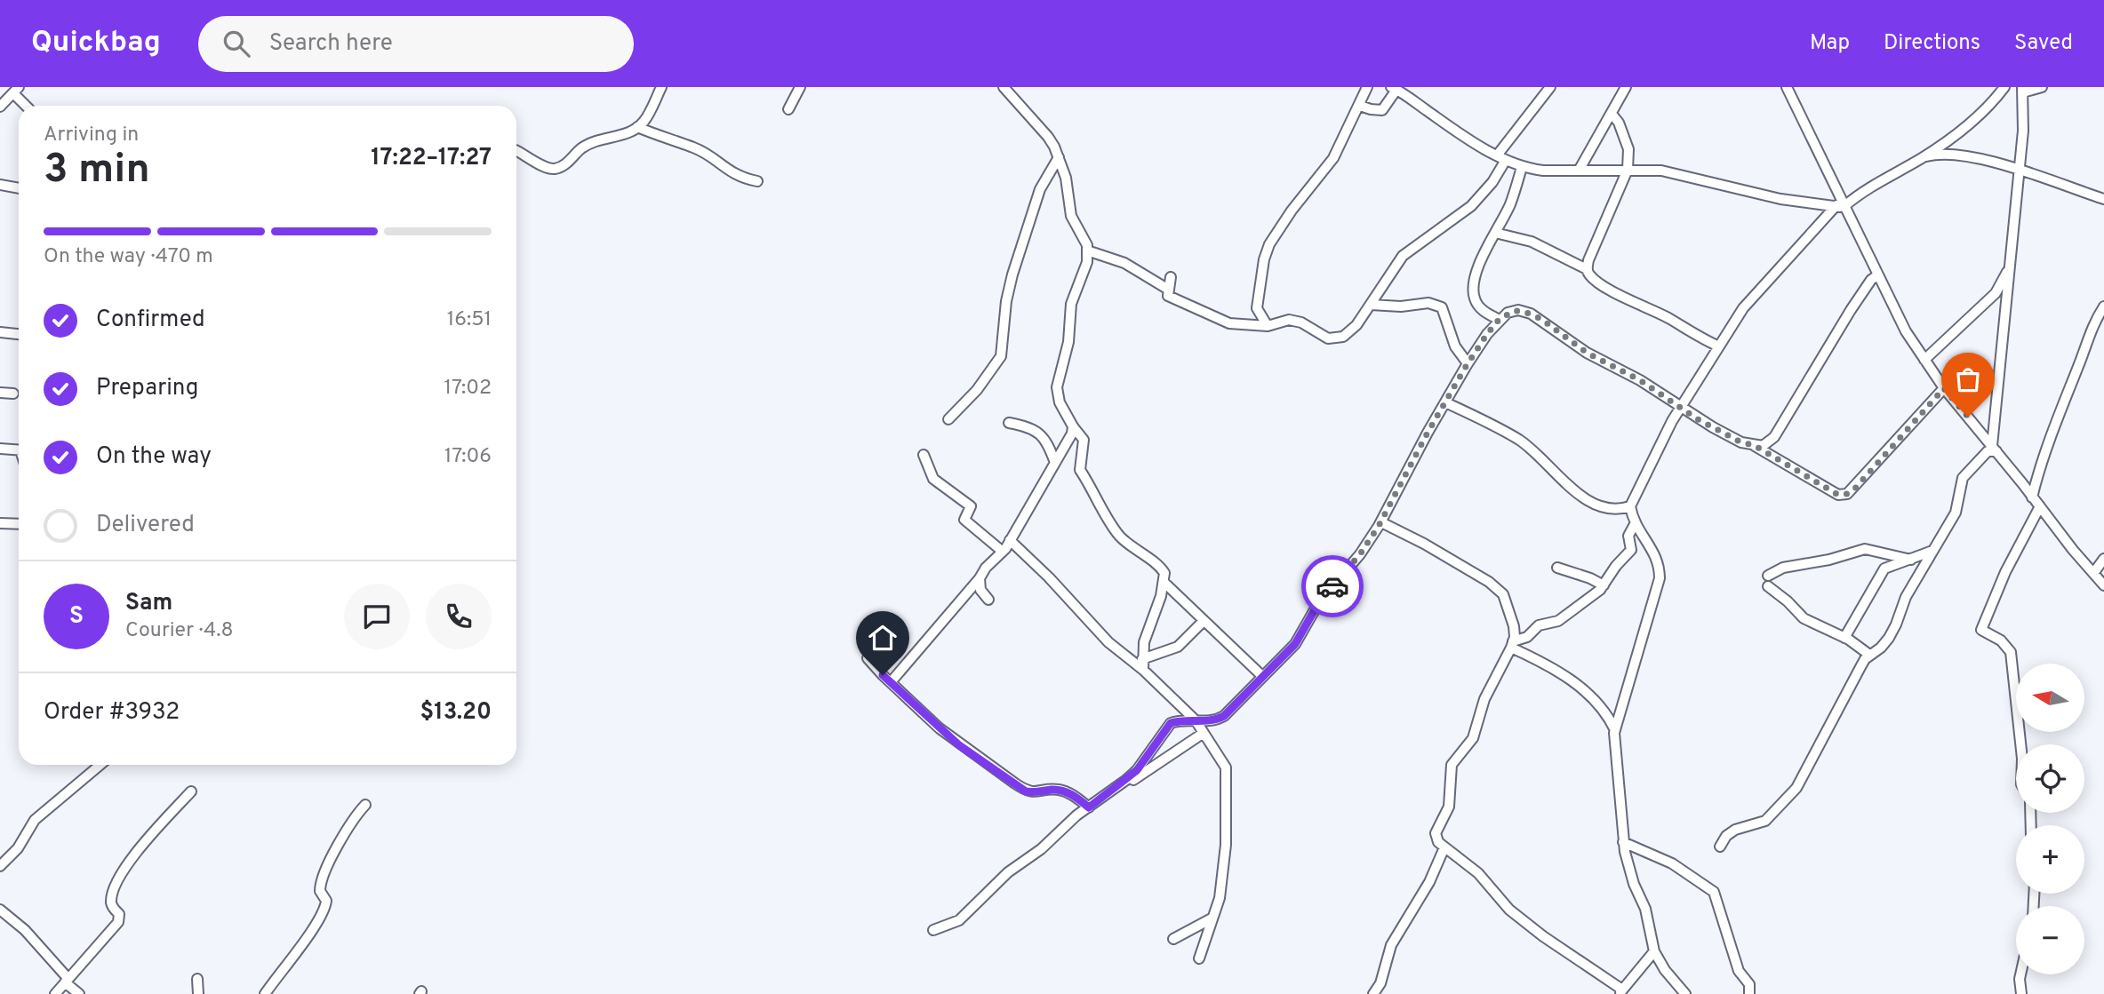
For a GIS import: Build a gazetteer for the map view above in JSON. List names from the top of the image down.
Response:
{
  "north": "left",
  "page": {
    "header": "Quickbag",
    "search": "Search here",
    "nav": ["Map", "Directions", "Saved"],
    "heading": ["3 min", "Arriving in", "17:22–17:27"],
    "panel": [
      "Sam",
      "Courier · 4.8",
      "Order #3932",
      "$13.20"
    ],
    "bar": "On the way · 470 m",
    "list": [
      ["Confirmed", "16:51"],
      ["Preparing", "17:02"],
      ["On the way", "17:06"],
      "Delivered"
    ],
    "round": "S",
    "map_buttons": ["+", "−"]
  }
}
